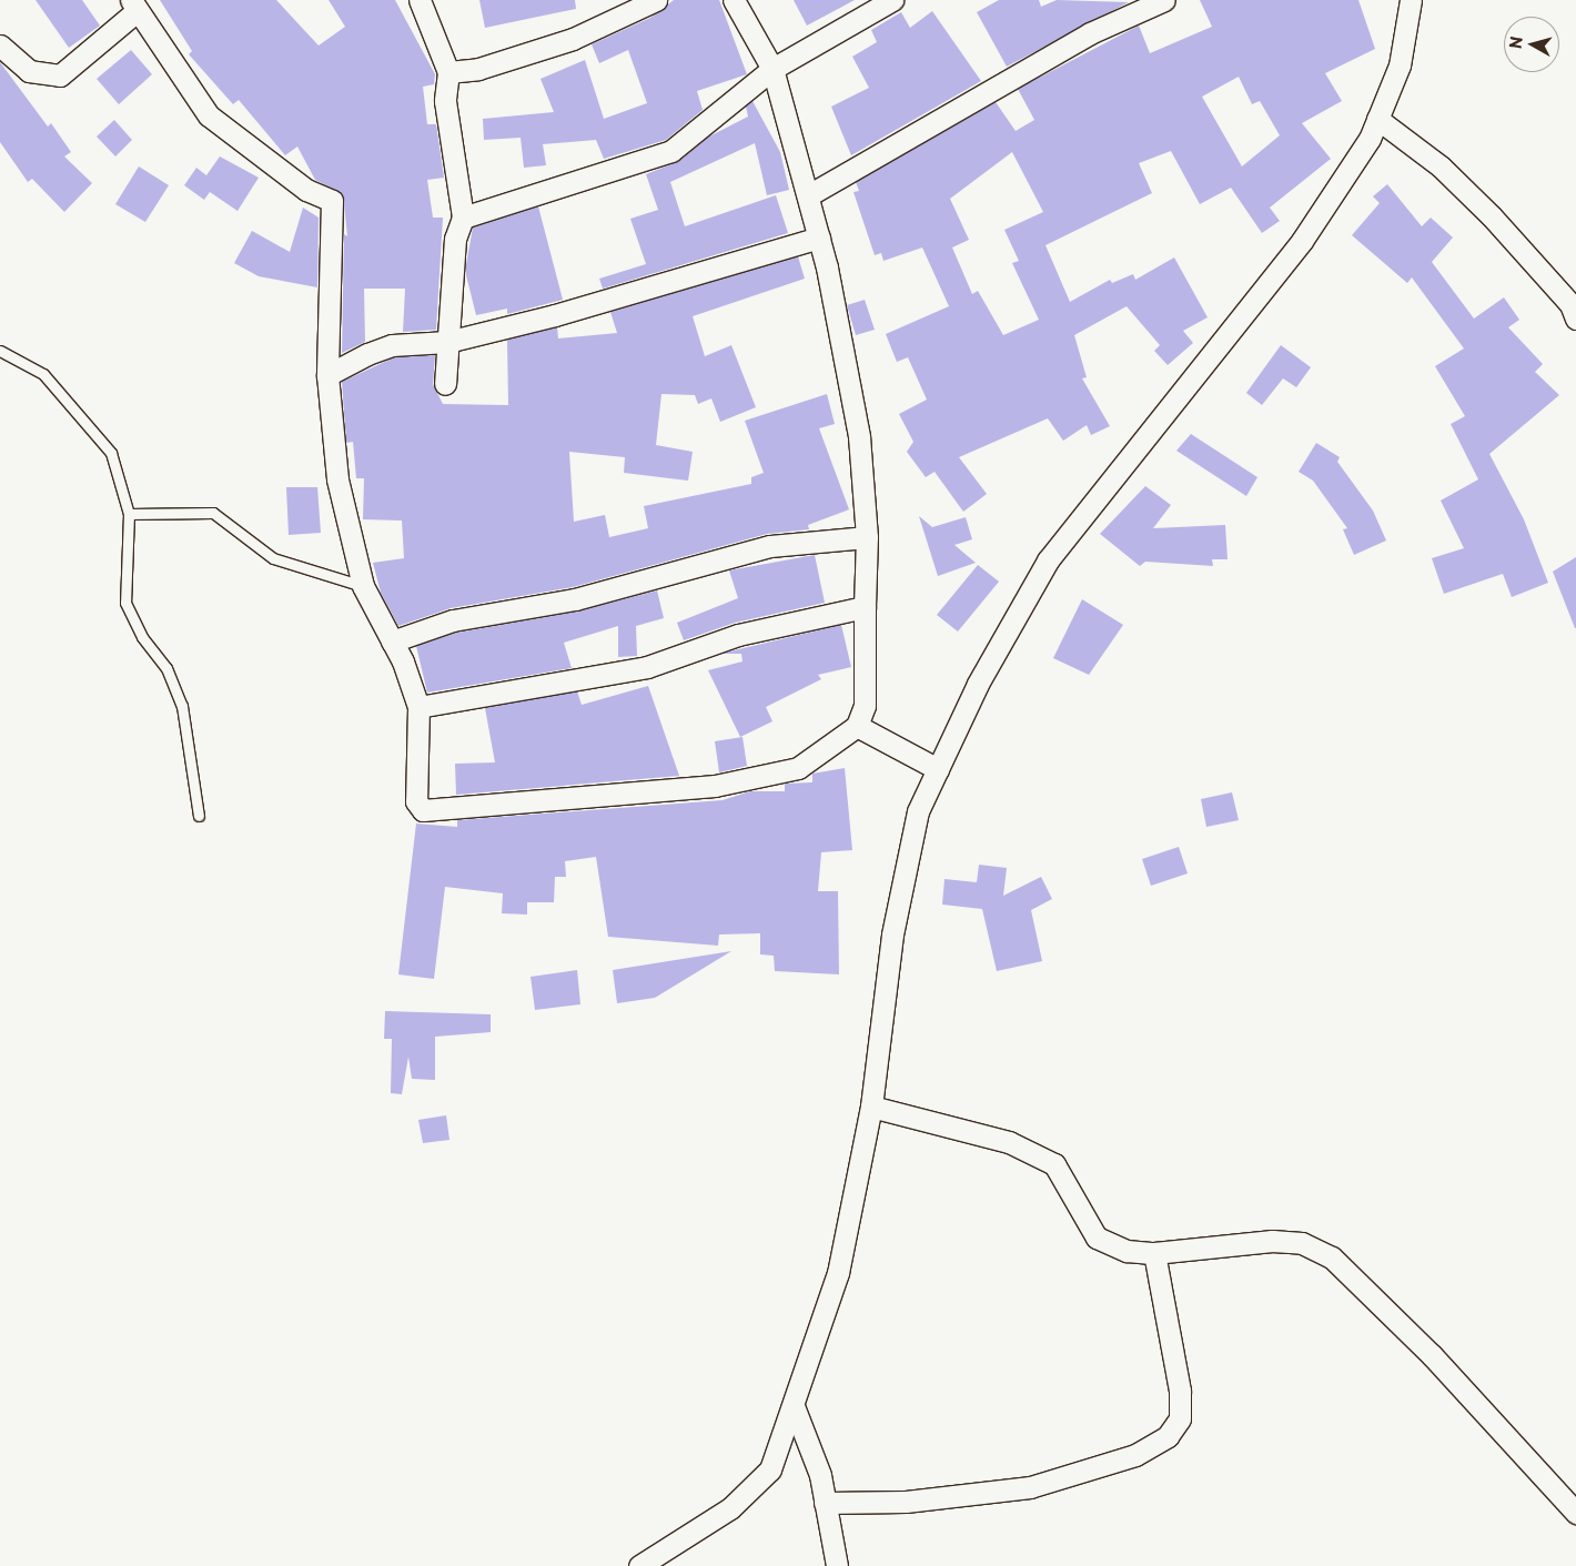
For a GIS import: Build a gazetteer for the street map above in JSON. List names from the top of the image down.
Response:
{
  "north": "left"
}
